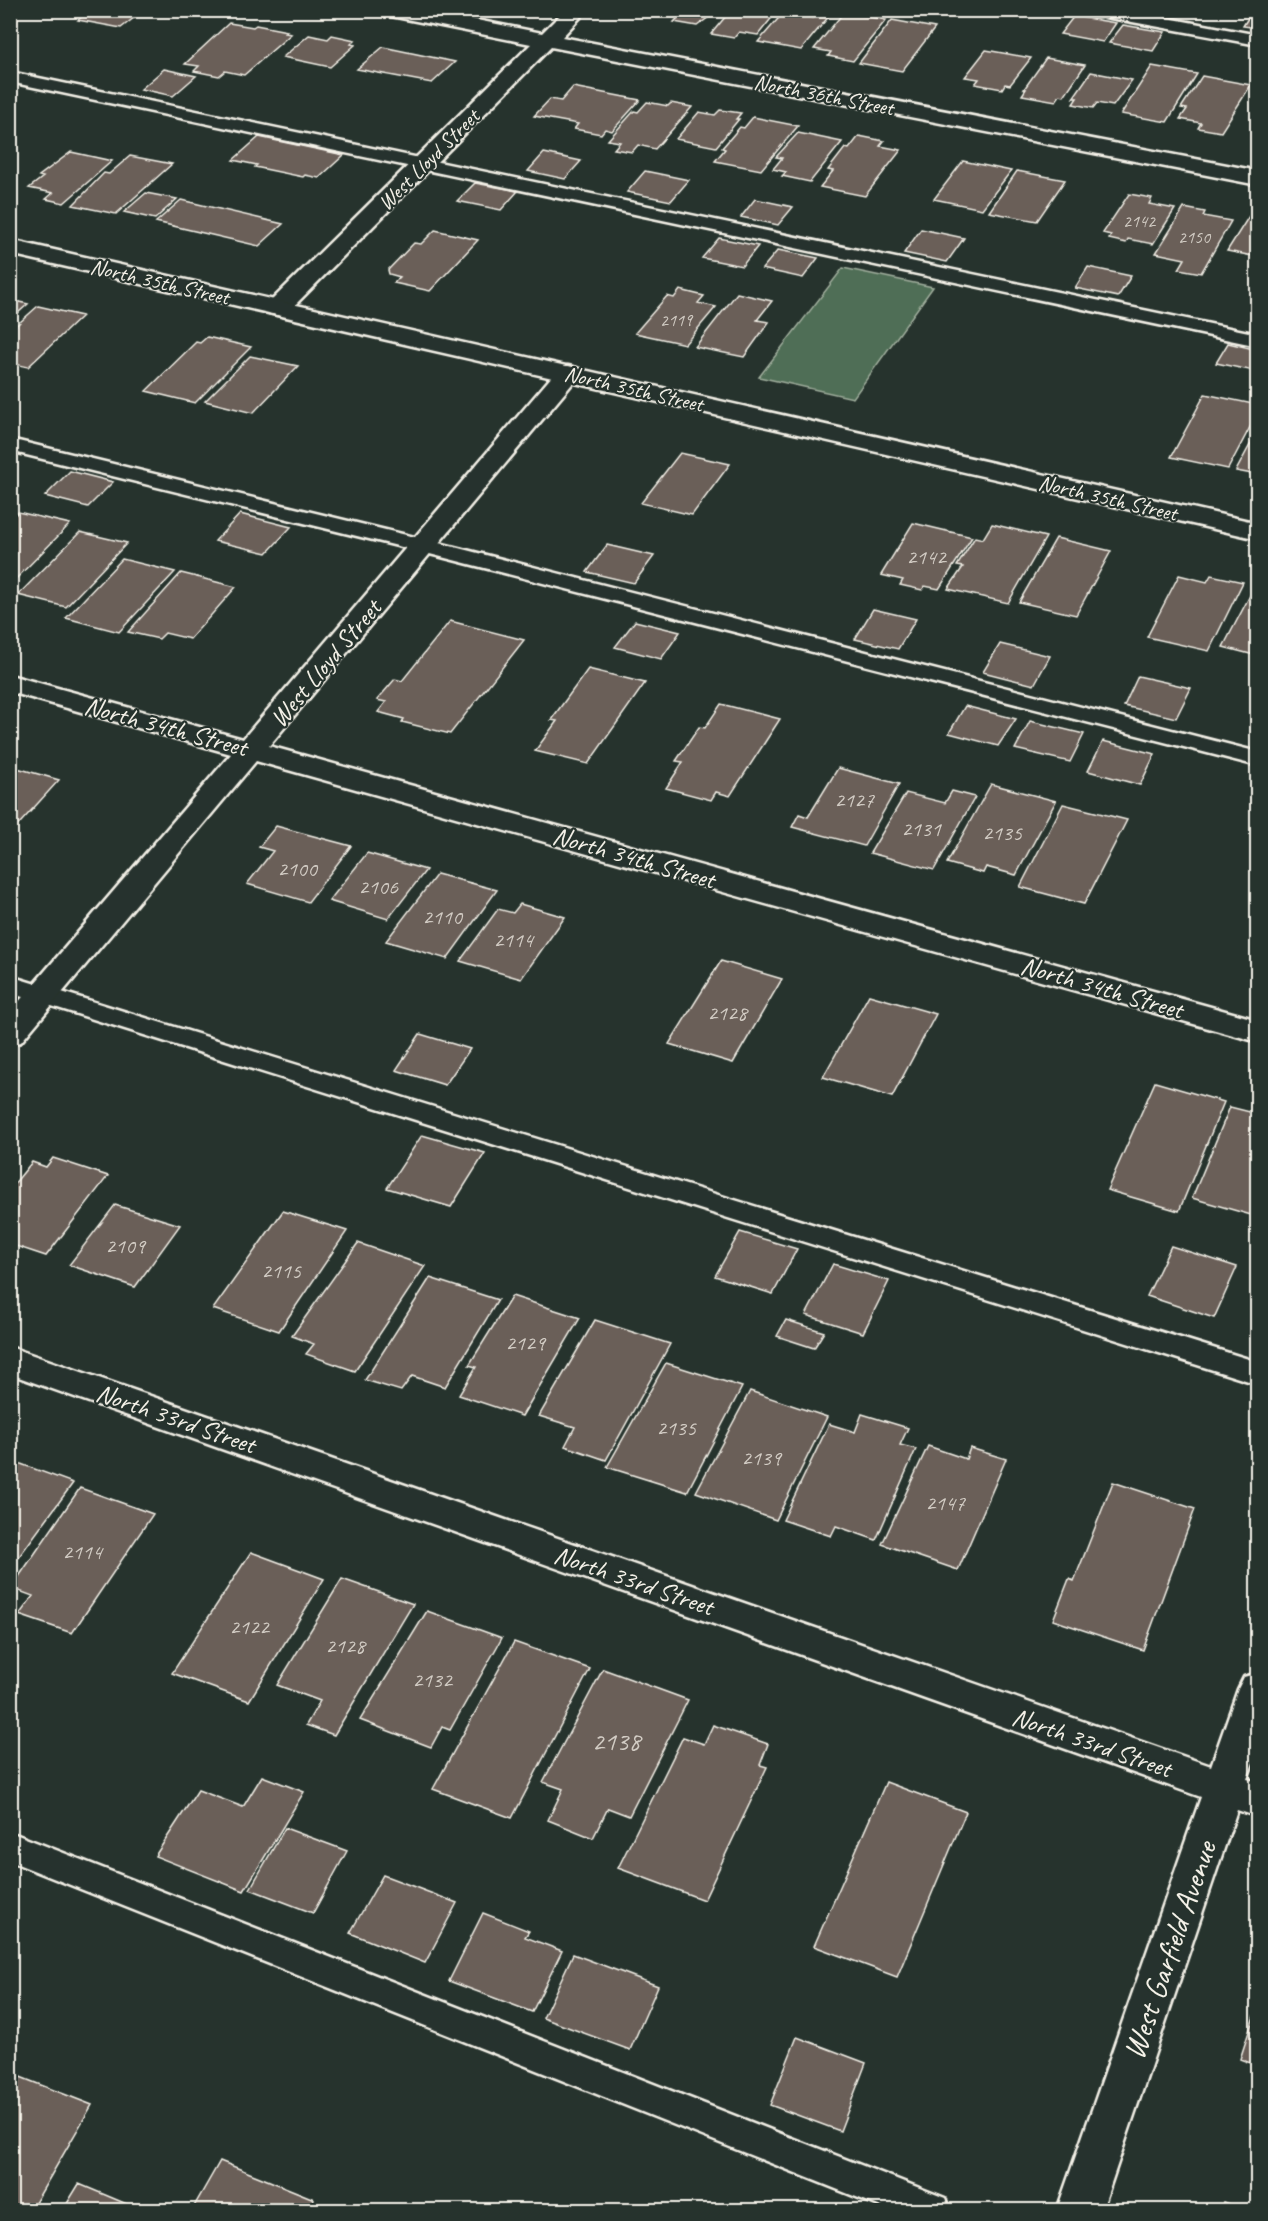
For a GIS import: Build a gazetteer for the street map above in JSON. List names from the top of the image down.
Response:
{
  "streets": {
    "street": [
      "North 36th Street",
      "West Lloyd Street",
      "North 35th Street",
      "North 34th Street",
      "North 33rd Street",
      "West Garfield Avenue"
    ]
  },
  "crossings": [
    ["North 36th Street", "West Lloyd Street"],
    ["West Lloyd Street", "North 35th Street"],
    ["West Lloyd Street", "North 34th Street"],
    ["North 33rd Street", "West Garfield Avenue"]
  ],
  "house_numbers": [
    "2142",
    "2150",
    "2119",
    "2142",
    "2127",
    "2131",
    "2135",
    "2100",
    "2106",
    "2110",
    "2114",
    "2128",
    "2109",
    "2115",
    "2129",
    "2135",
    "2139",
    "2147",
    "2114",
    "2122",
    "2128",
    "2132",
    "2138"
  ]
}
